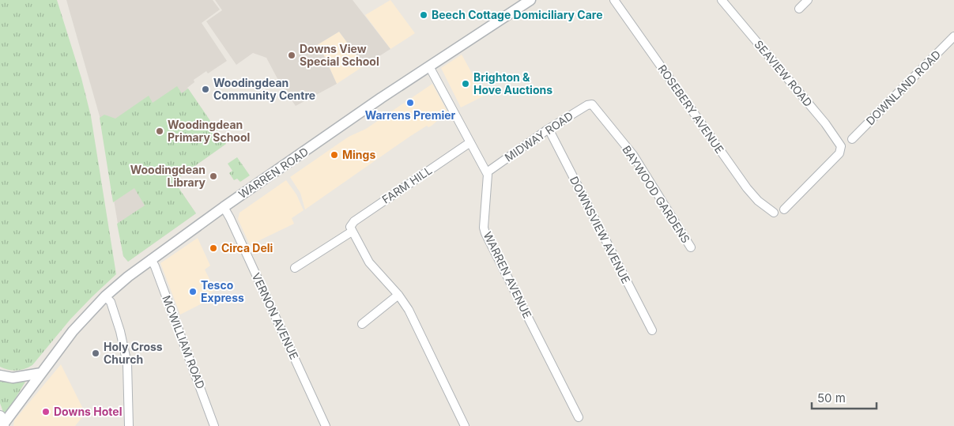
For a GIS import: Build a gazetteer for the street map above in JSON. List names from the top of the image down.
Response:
{
  "streets": {
    "street": [
      "SEAVIEW ROAD",
      "DOWNLAND ROAD",
      "ROSEBERY AVENUE",
      "MIDWAY ROAD",
      "WARREN ROAD",
      "FARM HILL",
      "BAYWOOD GARDENS",
      "DOWNSVIEW AVENUE",
      "WARREN AVENUE",
      "VERNON AVENUE",
      "MCWILLIAM ROAD"
    ]
  },
  "crossings": [
    ["MIDWAY ROAD", "BAYWOOD GARDENS"],
    ["MIDWAY ROAD", "DOWNSVIEW AVENUE"],
    ["MIDWAY ROAD", "WARREN AVENUE"],
    ["WARREN ROAD", "WARREN AVENUE"],
    ["WARREN ROAD", "VERNON AVENUE"],
    ["WARREN ROAD", "MCWILLIAM ROAD"],
    ["FARM HILL", "WARREN AVENUE"]
  ],
  "places": [
    "Beech Cottage Domiciliary Care",
    "Downs View Special School",
    "Brighton & Hove Auctions",
    "Woodingdean Community Centre",
    "Warrens Premier",
    "Woodingdean Primary School",
    "Mings",
    "Woodingdean Library",
    "Circa Deli",
    "Tesco Express",
    "Holy Cross Church",
    "Downs Hotel"
  ],
  "scale_bar": "50 m"
}
